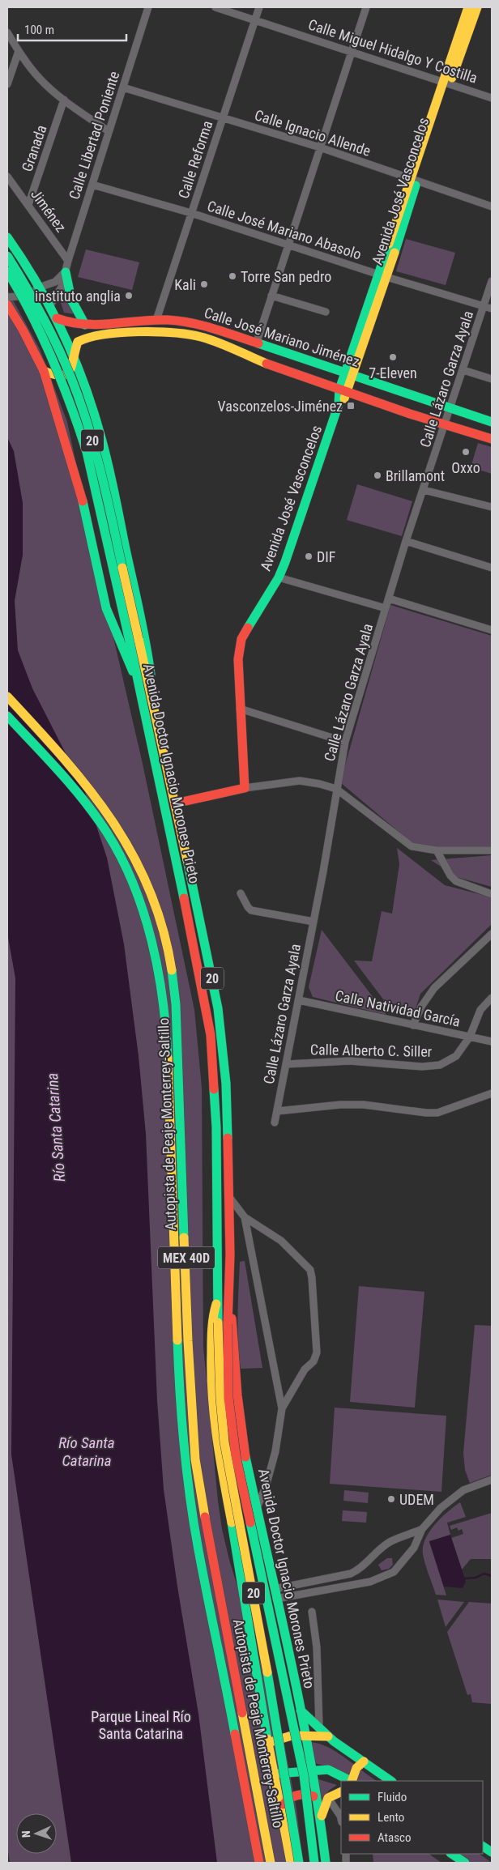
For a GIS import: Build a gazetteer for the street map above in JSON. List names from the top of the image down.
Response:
{
  "streets": {
    "main road": [
      "Avenida José Vasconcelos",
      "Calle José Mariano Jiménez",
      "20",
      "Avenida Doctor Ignacio Morones Prieto",
      "Autopista de Peaje Monterrey-Saltillo",
      "MEX 40D"
    ],
    "street": [
      "Calle Miguel Hidalgo Y Costilla",
      "Calle Ignacio Allende",
      "Calle Libertad Poniente",
      "Granada",
      "Calle Reforma",
      "Jiménez",
      "Calle José Mariano Abasolo",
      "Calle Lázaro Garza Ayala",
      "Calle Natividad García",
      "Calle Alberto C. Siller"
    ]
  },
  "crossings": [
    ["Calle Miguel Hidalgo Y Costilla", "Calle Reforma"],
    ["Calle Miguel Hidalgo Y Costilla", "Avenida José Vasconcelos"],
    ["Calle Ignacio Allende", "Calle Libertad Poniente"],
    ["Calle Ignacio Allende", "Calle Reforma"],
    ["Calle Ignacio Allende", "Avenida José Vasconcelos"],
    ["Calle Libertad Poniente", "Jiménez"],
    ["Calle Libertad Poniente", "Calle José Mariano Abasolo"],
    ["Calle Libertad Poniente", "Avenida Doctor Ignacio Morones Prieto"],
    ["Granada", "Jiménez"],
    ["Calle Reforma", "Calle José Mariano Abasolo"],
    ["Calle Reforma", "Calle José Mariano Jiménez"],
    ["Avenida José Vasconcelos", "Calle José Mariano Abasolo"],
    ["Avenida José Vasconcelos", "Calle José Mariano Jiménez"],
    ["Calle José Mariano Abasolo", "Calle Lázaro Garza Ayala"],
    ["Calle José Mariano Jiménez", "Calle Lázaro Garza Ayala"],
    ["Calle José Mariano Jiménez", "20"],
    ["Calle José Mariano Jiménez", "Avenida Doctor Ignacio Morones Prieto"],
    ["Calle Lázaro Garza Ayala", "Calle Natividad García"],
    ["Calle Lázaro Garza Ayala", "Calle Alberto C. Siller"],
    ["20", "Avenida Doctor Ignacio Morones Prieto"],
    ["Calle Natividad García", "Calle Alberto C. Siller"]
  ],
  "water": ["Río Santa Catarina"],
  "parks": ["Parque Lineal Río Santa Catarina"],
  "places": {
    "other": [
      "Torre San pedro",
      "Kali",
      "instituto anglia",
      "7-Eleven",
      "Oxxo",
      "Brillamont",
      "DIF",
      "UDEM"
    ],
    "transit": ["Vasconzelos-Jiménez"]
  },
  "legend": ["Fluido", "Lento", "Atasco"],
  "scale_bar": "100 m",
  "north": "left"
}
